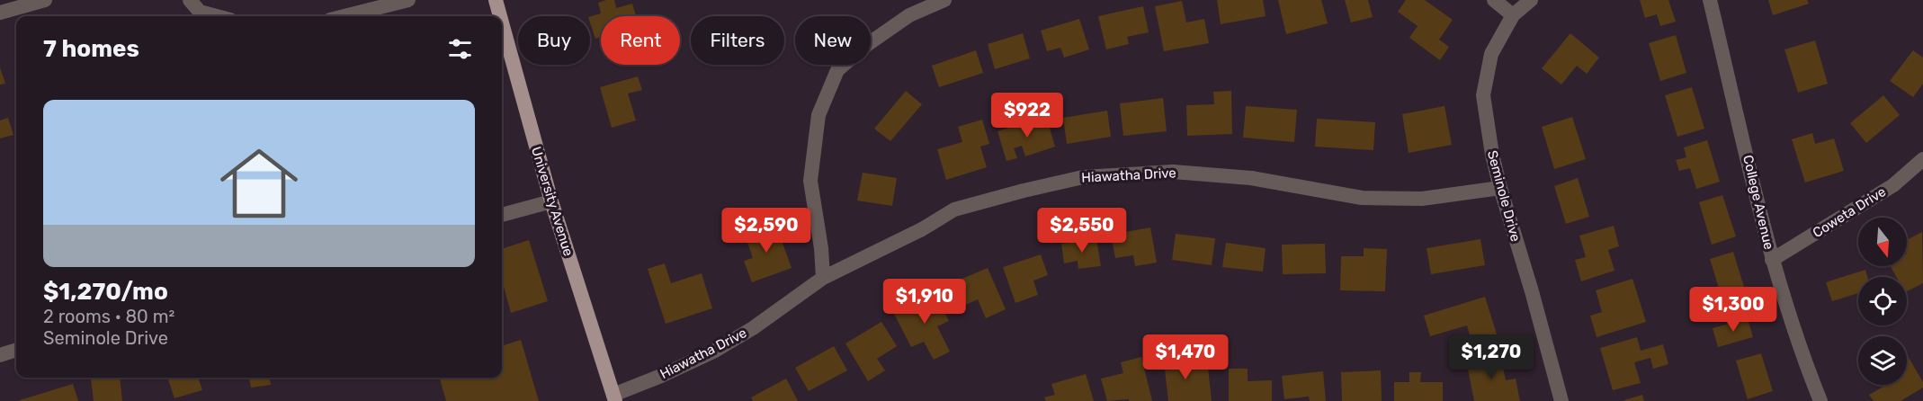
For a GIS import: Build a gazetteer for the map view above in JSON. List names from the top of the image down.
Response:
{
  "streets": {
    "main road": ["University Avenue"],
    "street": [
      "Hiawatha Drive",
      "Seminole Drive",
      "College Avenue",
      "Coweta Drive"
    ]
  },
  "crossings": [
    ["Hiawatha Drive", "Seminole Drive"],
    ["Hiawatha Drive", "University Avenue"],
    ["College Avenue", "Coweta Drive"]
  ],
  "north": "bottom",
  "page": {
    "chip": [
      "Buy",
      "Rent",
      "Filters",
      "New"
    ],
    "heading": "7 homes",
    "list": [
      {
        "name": "$1,270/mo",
        "note": "2 rooms · 80 m² · Seminole Drive"
      }
    ],
    "price": [
      "$922",
      "$2,590",
      "$2,550",
      "$1,910",
      "$1,300",
      "$1,470",
      "$1,270"
    ]
  }
}
